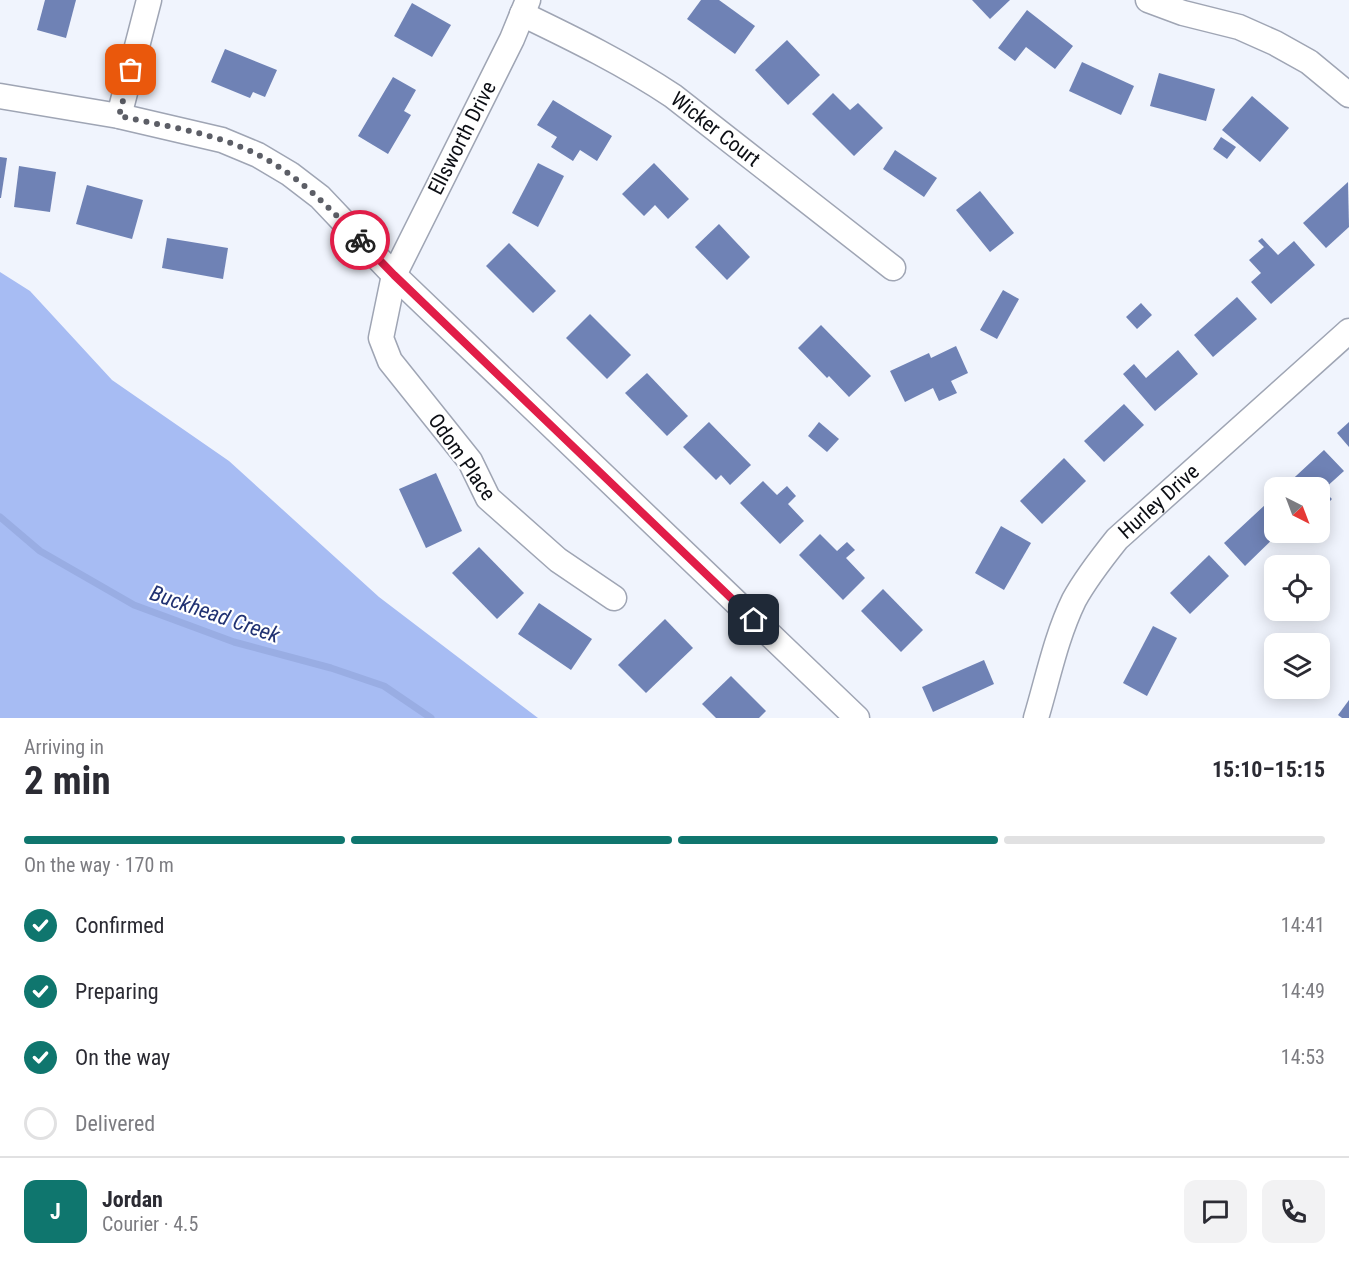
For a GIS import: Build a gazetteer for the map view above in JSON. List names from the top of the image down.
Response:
{
  "streets": {
    "street": [
      "Wicker Court",
      "Ellsworth Drive",
      "Odom Place",
      "Hurley Drive"
    ]
  },
  "crossings": [
    ["Wicker Court", "Ellsworth Drive"],
    ["Ellsworth Drive", "Odom Place"]
  ],
  "water": ["Buckhead Creek"],
  "north": "bottom right",
  "page": {
    "heading": ["2 min", "Arriving in", "15:10–15:15"],
    "panel": ["Jordan", "Courier · 4.5"],
    "bar": "On the way · 170 m",
    "list": [
      ["Confirmed", "14:41"],
      ["Preparing", "14:49"],
      ["On the way", "14:53"],
      "Delivered"
    ],
    "round": "J"
  }
}
